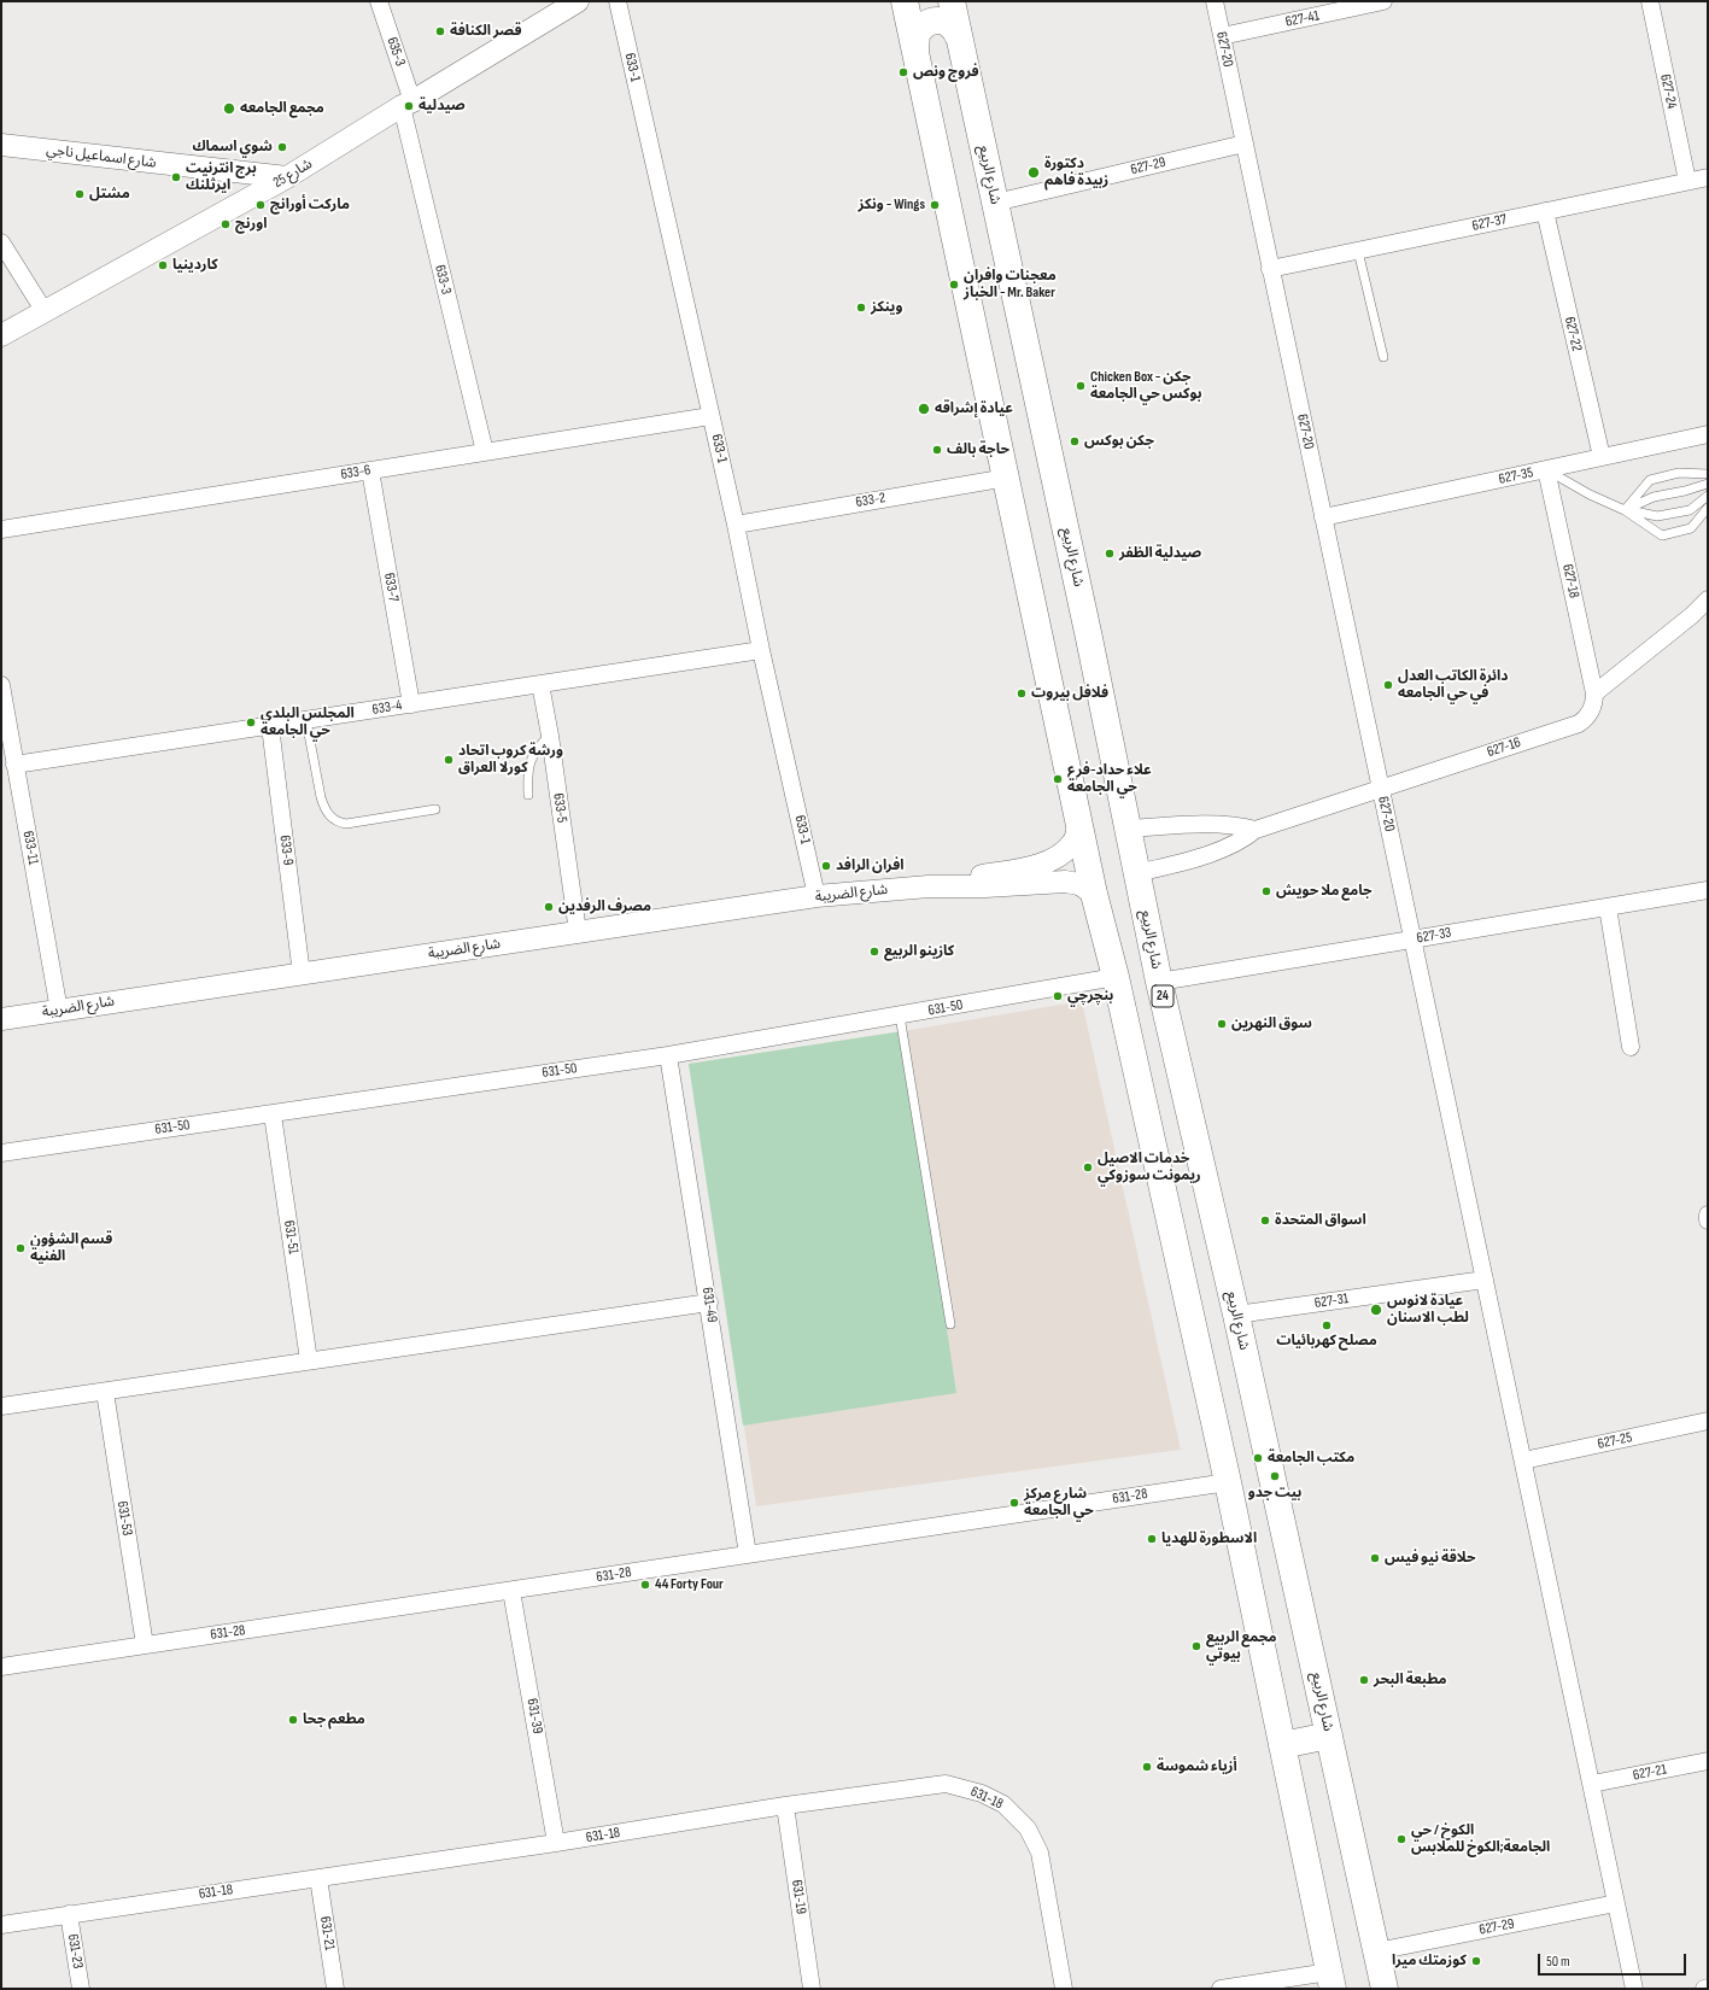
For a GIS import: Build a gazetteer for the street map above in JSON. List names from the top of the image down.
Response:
{
  "streets": {
    "main road": ["شارع الربيع", "24"],
    "street": [
      "627-41",
      "627-20",
      "635-3",
      "633-1",
      "627-24",
      "شارع اسماعيل ناجي",
      "627-29",
      "شارع 25",
      "627-37",
      "633-3",
      "627-22",
      "633-6",
      "627-35",
      "633-2",
      "627-18",
      "633-7",
      "633-4",
      "627-16",
      "633-5",
      "633-11",
      "633-9",
      "شارع الضريبة",
      "627-33",
      "631-50",
      "631-51",
      "627-31",
      "631-49",
      "627-25",
      "631-28",
      "631-53",
      "631-39",
      "627-21",
      "631-18",
      "631-19",
      "631-21",
      "631-23"
    ]
  },
  "crossings": [
    ["627-41", "627-20"],
    ["627-20", "627-29"],
    ["627-20", "627-37"],
    ["627-20", "627-35"],
    ["627-20", "627-16"],
    ["627-20", "627-33"],
    ["627-20", "627-31"],
    ["627-20", "627-25"],
    ["627-20", "627-21"],
    ["635-3", "شارع 25"],
    ["635-3", "633-3"],
    ["633-1", "633-6"],
    ["633-1", "633-2"],
    ["633-1", "633-4"],
    ["633-1", "شارع الضريبة"],
    ["627-24", "627-37"],
    ["شارع اسماعيل ناجي", "شارع 25"],
    ["627-29", "شارع الربيع"],
    ["شارع 25", "633-3"],
    ["شارع الربيع", "627-16"],
    ["شارع الربيع", "627-33"],
    ["شارع الربيع", "627-31"],
    ["627-37", "627-22"],
    ["633-3", "633-6"],
    ["627-22", "627-35"],
    ["633-6", "633-7"],
    ["627-35", "627-18"],
    ["627-18", "627-16"],
    ["633-7", "633-4"],
    ["633-4", "633-5"],
    ["633-4", "633-11"],
    ["633-4", "633-9"],
    ["633-5", "شارع الضريبة"],
    ["633-11", "شارع الضريبة"],
    ["633-9", "شارع الضريبة"],
    ["631-50", "631-51"],
    ["631-50", "631-49"],
    ["631-49", "631-28"],
    ["631-28", "631-53"],
    ["631-28", "631-39"],
    ["631-39", "631-18"],
    ["631-18", "631-19"],
    ["631-18", "631-21"],
    ["631-18", "631-23"]
  ],
  "places": [
    "قصر الكنافة",
    "فروج ونص",
    "صيدلية",
    "مجمع الجامعه",
    "شوي اسماك",
    "دكتورة زبيدة فاهم",
    "برج انترنيت ايرثلنك",
    "مشتل",
    "ماركت أورانج",
    "ونكز - Wings",
    "اورنج",
    "كاردينيا",
    "معجنات وافران الخباز - Mr. Baker",
    "وينكز",
    "Chicken Box - جكن بوكس حي الجامعة",
    "عيادة إشراقه",
    "جكن بوكس",
    "حاجة بالف",
    "صيدلية الظفر",
    "دائرة الكاتب العدل في حي الجامعه",
    "فلافل بيروت",
    "المجلس البلدي حي الجامعة",
    "ورشة كروب اتحاد كورلا العراق",
    "علاء حداد-فرع حي الجامعة",
    "افران الرافد",
    "جامع ملا حويش",
    "مصرف الرفدين",
    "كازينو الربيع",
    "بنچرچي",
    "سوق النهرين",
    "خدمات الاصيل ريمونت سوزوكي",
    "اسواق المتحدة",
    "قسم الشؤون الفنية",
    "عيادة لانوس لطب الاسنان",
    "مصلح كهربائيات",
    "مكتب الجامعة",
    "بيت جدو",
    "شارع مركز حي الجامعة",
    "الاسطورة للهديا",
    "حلاقة نيو فيس",
    "44 Forty Four",
    "مجمع الربيع بيوتي",
    "مطبعة البحر",
    "مطعم جحا",
    "أزياء شموسة",
    "الكوخ / حي الجامعة;الكوخ للملابس",
    "كوزمتك ميرا"
  ],
  "scale_bar": "50 m"
}
